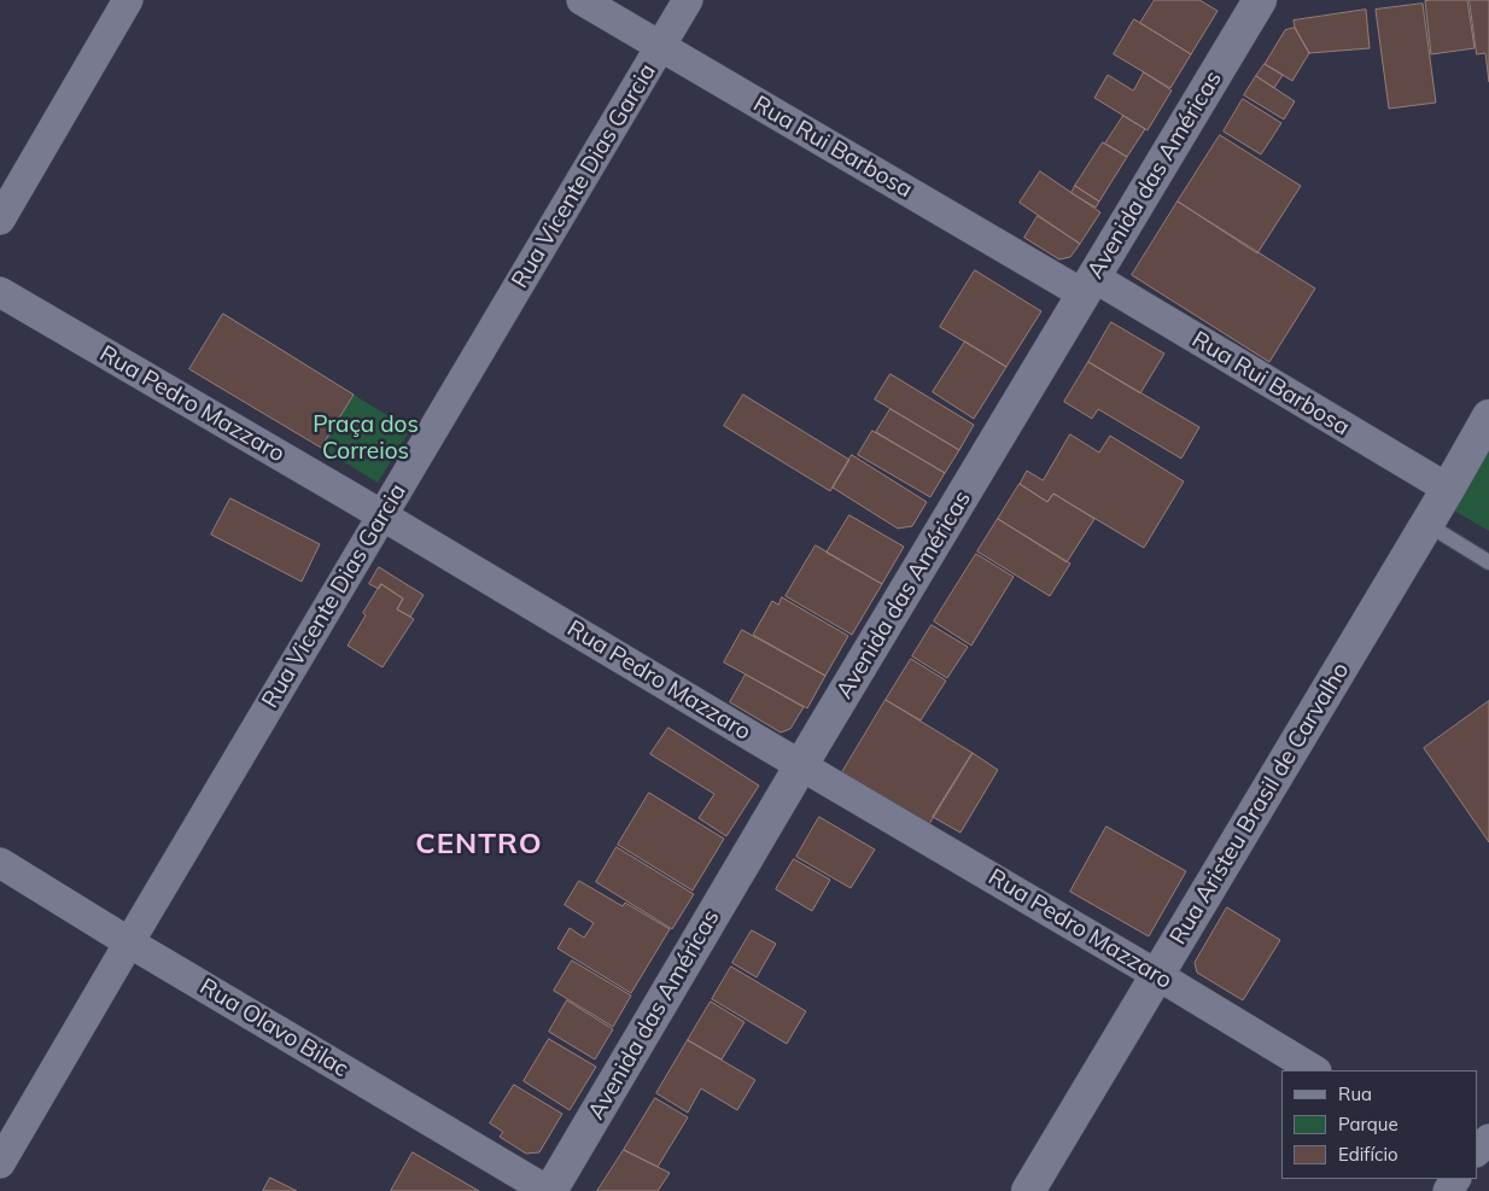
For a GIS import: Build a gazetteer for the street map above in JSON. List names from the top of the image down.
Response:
{
  "streets": {
    "main road": ["Avenida das Américas", "Rua Aristeu Brasil de Carvalho"],
    "street": [
      "Rua Rui Barbosa",
      "Rua Vicente Dias Garcia",
      "Rua Pedro Mazzaro",
      "Rua Olavo Bilac"
    ]
  },
  "crossings": [
    ["Rua Rui Barbosa", "Avenida das Américas"],
    ["Rua Rui Barbosa", "Rua Vicente Dias Garcia"],
    ["Rua Rui Barbosa", "Rua Aristeu Brasil de Carvalho"],
    ["Avenida das Américas", "Rua Pedro Mazzaro"],
    ["Avenida das Américas", "Rua Olavo Bilac"],
    ["Rua Vicente Dias Garcia", "Rua Pedro Mazzaro"],
    ["Rua Vicente Dias Garcia", "Rua Olavo Bilac"],
    ["Rua Pedro Mazzaro", "Rua Aristeu Brasil de Carvalho"]
  ],
  "districts": ["CENTRO"],
  "parks": ["Praça dos Correios"],
  "legend": ["Rua", "Parque", "Edifício"]
}
